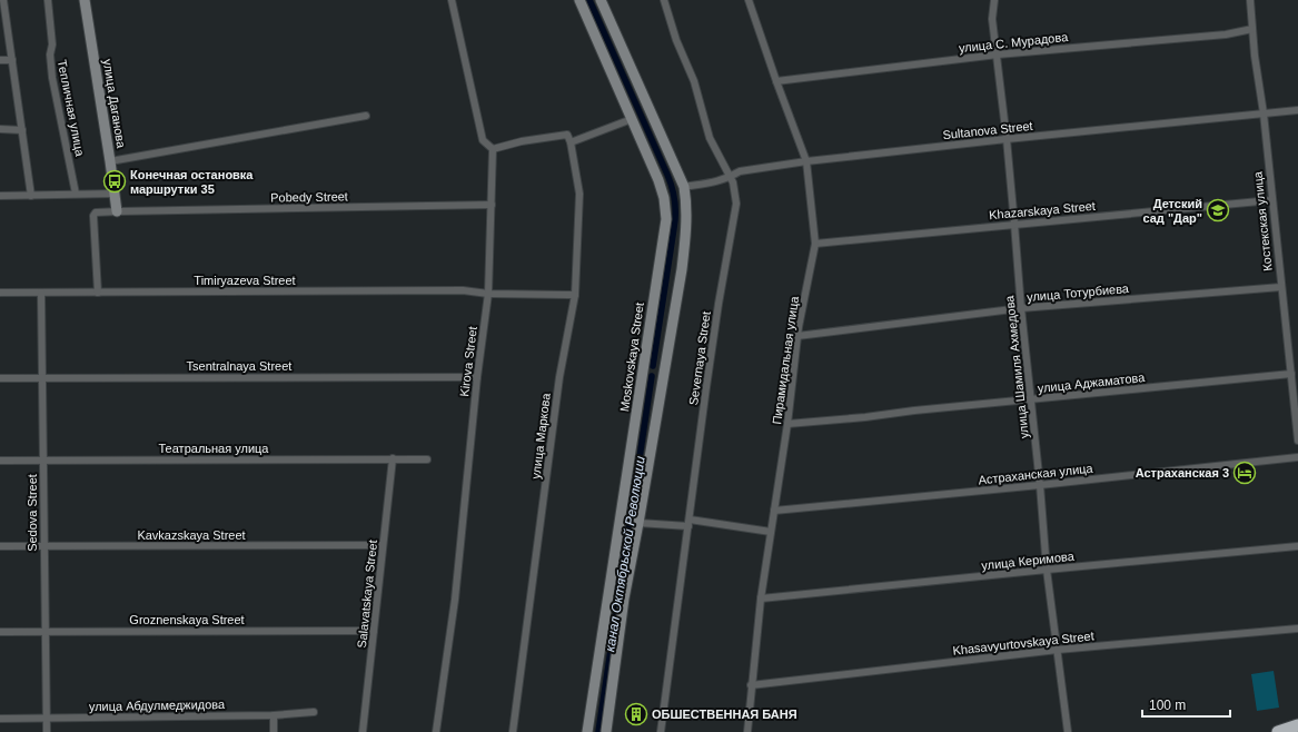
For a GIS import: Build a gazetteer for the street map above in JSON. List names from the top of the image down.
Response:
{
  "streets": {
    "main road": ["улица Даганова", "Moskovskaya Street"],
    "street": [
      "улица С. Мурадова",
      "Тепличная улица",
      "Sultanova Street",
      "Pobedy Street",
      "Khazarskaya Street",
      "Костекская улица",
      "Timiryazeva Street",
      "улица Тотурбиева",
      "Severnaya Street",
      "Пирамидальная улица",
      "Kirova Street",
      "Tsentralnaya Street",
      "улица Шамиля Ахмедова",
      "улица Аджаматова",
      "улица Маркова",
      "Театральная улица",
      "Астраханская улица",
      "Sedova Street",
      "Kavkazskaya Street",
      "улица Керимова",
      "Salavatskaya Street",
      "Groznenskaya Street",
      "Khasavyurtovskaya Street",
      "улица Абдулмеджидова"
    ]
  },
  "crossings": [
    ["улица С. Мурадова", "Костекская улица"],
    ["улица С. Мурадова", "Пирамидальная улица"],
    ["улица С. Мурадова", "улица Шамиля Ахмедова"],
    ["улица Даганова", "Pobedy Street"],
    ["Sultanova Street", "Костекская улица"],
    ["Sultanova Street", "Moskovskaya Street"],
    ["Sultanova Street", "Severnaya Street"],
    ["Sultanova Street", "Пирамидальная улица"],
    ["Sultanova Street", "улица Шамиля Ахмедова"],
    ["Pobedy Street", "Timiryazeva Street"],
    ["Pobedy Street", "Kirova Street"],
    ["Khazarskaya Street", "Костекская улица"],
    ["Khazarskaya Street", "Пирамидальная улица"],
    ["Khazarskaya Street", "улица Шамиля Ахмедова"],
    ["Костекская улица", "улица Тотурбиева"],
    ["Костекская улица", "улица Аджаматова"],
    ["Timiryazeva Street", "Kirova Street"],
    ["Timiryazeva Street", "улица Маркова"],
    ["Timiryazeva Street", "Sedova Street"],
    ["улица Тотурбиева", "Пирамидальная улица"],
    ["улица Тотурбиева", "улица Шамиля Ахмедова"],
    ["Пирамидальная улица", "улица Аджаматова"],
    ["Пирамидальная улица", "Астраханская улица"],
    ["Пирамидальная улица", "улица Керимова"],
    ["Пирамидальная улица", "Khasavyurtovskaya Street"],
    ["Kirova Street", "Tsentralnaya Street"],
    ["Tsentralnaya Street", "Sedova Street"],
    ["улица Шамиля Ахмедова", "улица Аджаматова"],
    ["улица Шамиля Ахмедова", "Астраханская улица"],
    ["улица Шамиля Ахмедова", "улица Керимова"],
    ["улица Шамиля Ахмедова", "Khasavyurtovskaya Street"],
    ["Театральная улица", "Sedova Street"],
    ["Театральная улица", "Salavatskaya Street"],
    ["Sedova Street", "Kavkazskaya Street"],
    ["Sedova Street", "Groznenskaya Street"],
    ["Sedova Street", "улица Абдулмеджидова"],
    ["Kavkazskaya Street", "Salavatskaya Street"],
    ["Salavatskaya Street", "Groznenskaya Street"]
  ],
  "water": ["канал Октябрьской Революции"],
  "places": {
    "bus stop": ["Конечная остановка маршрутки 35"],
    "school or university": ["Детский сад \"Дар\""],
    "hotel": ["Астраханская 3"],
    "building": ["ОБШЕСТВЕННАЯ БАНЯ"]
  },
  "scale_bar": "100 m"
}
